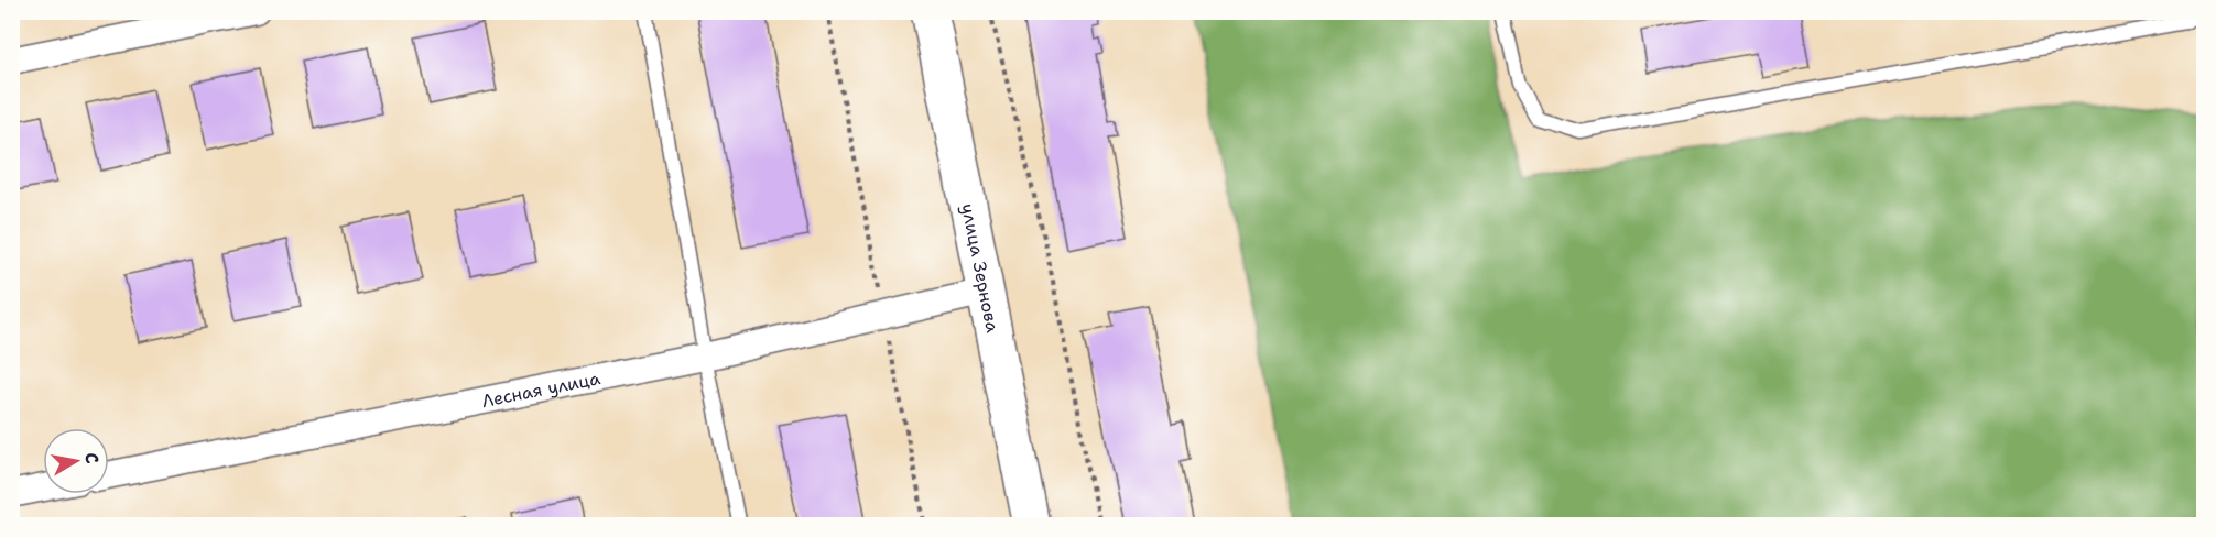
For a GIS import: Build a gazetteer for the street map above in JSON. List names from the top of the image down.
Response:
{
  "streets": {
    "main road": ["улица Зернова"],
    "street": ["Лесная улица"]
  },
  "crossings": [
    ["улица Зернова", "Лесная улица"]
  ],
  "north": "right"
}
